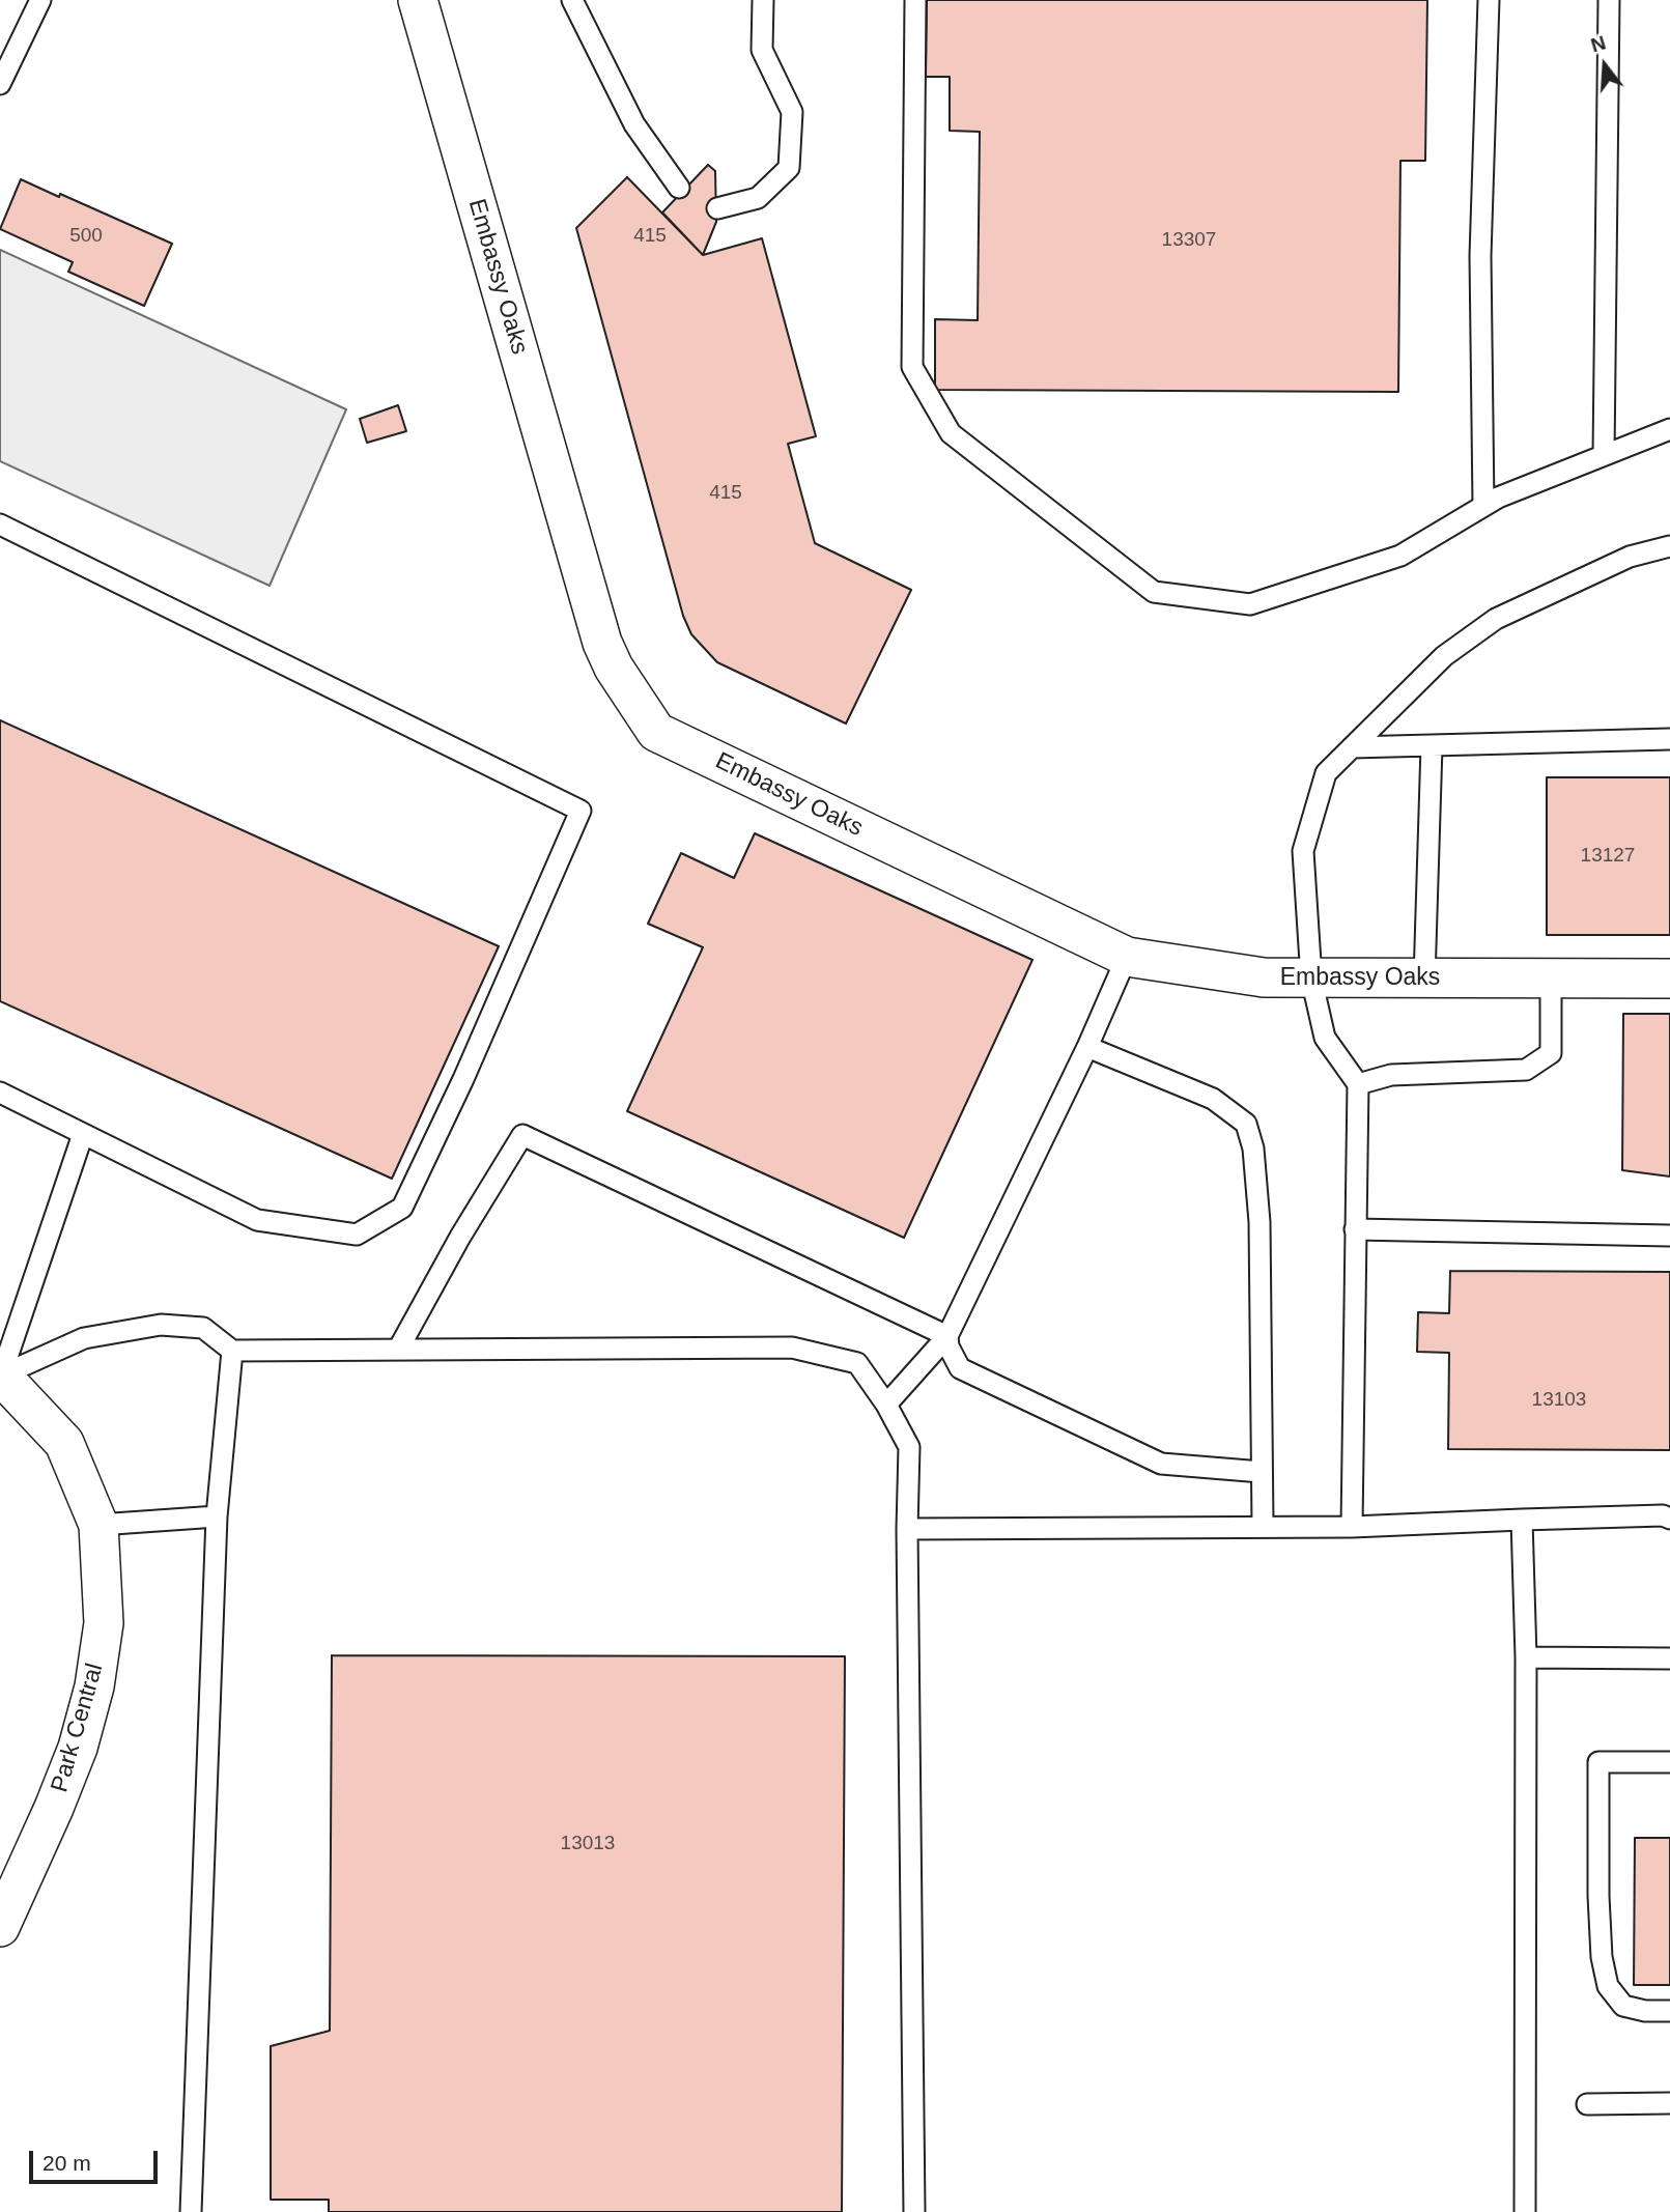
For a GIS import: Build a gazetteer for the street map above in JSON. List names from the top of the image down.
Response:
{
  "streets": {
    "street": ["Embassy Oaks", "Park Central"]
  },
  "house_numbers": [
    "500",
    "415",
    "13307",
    "415",
    "13127",
    "13103",
    "13013"
  ],
  "scale_bar": "20 m",
  "north": "top"
}
